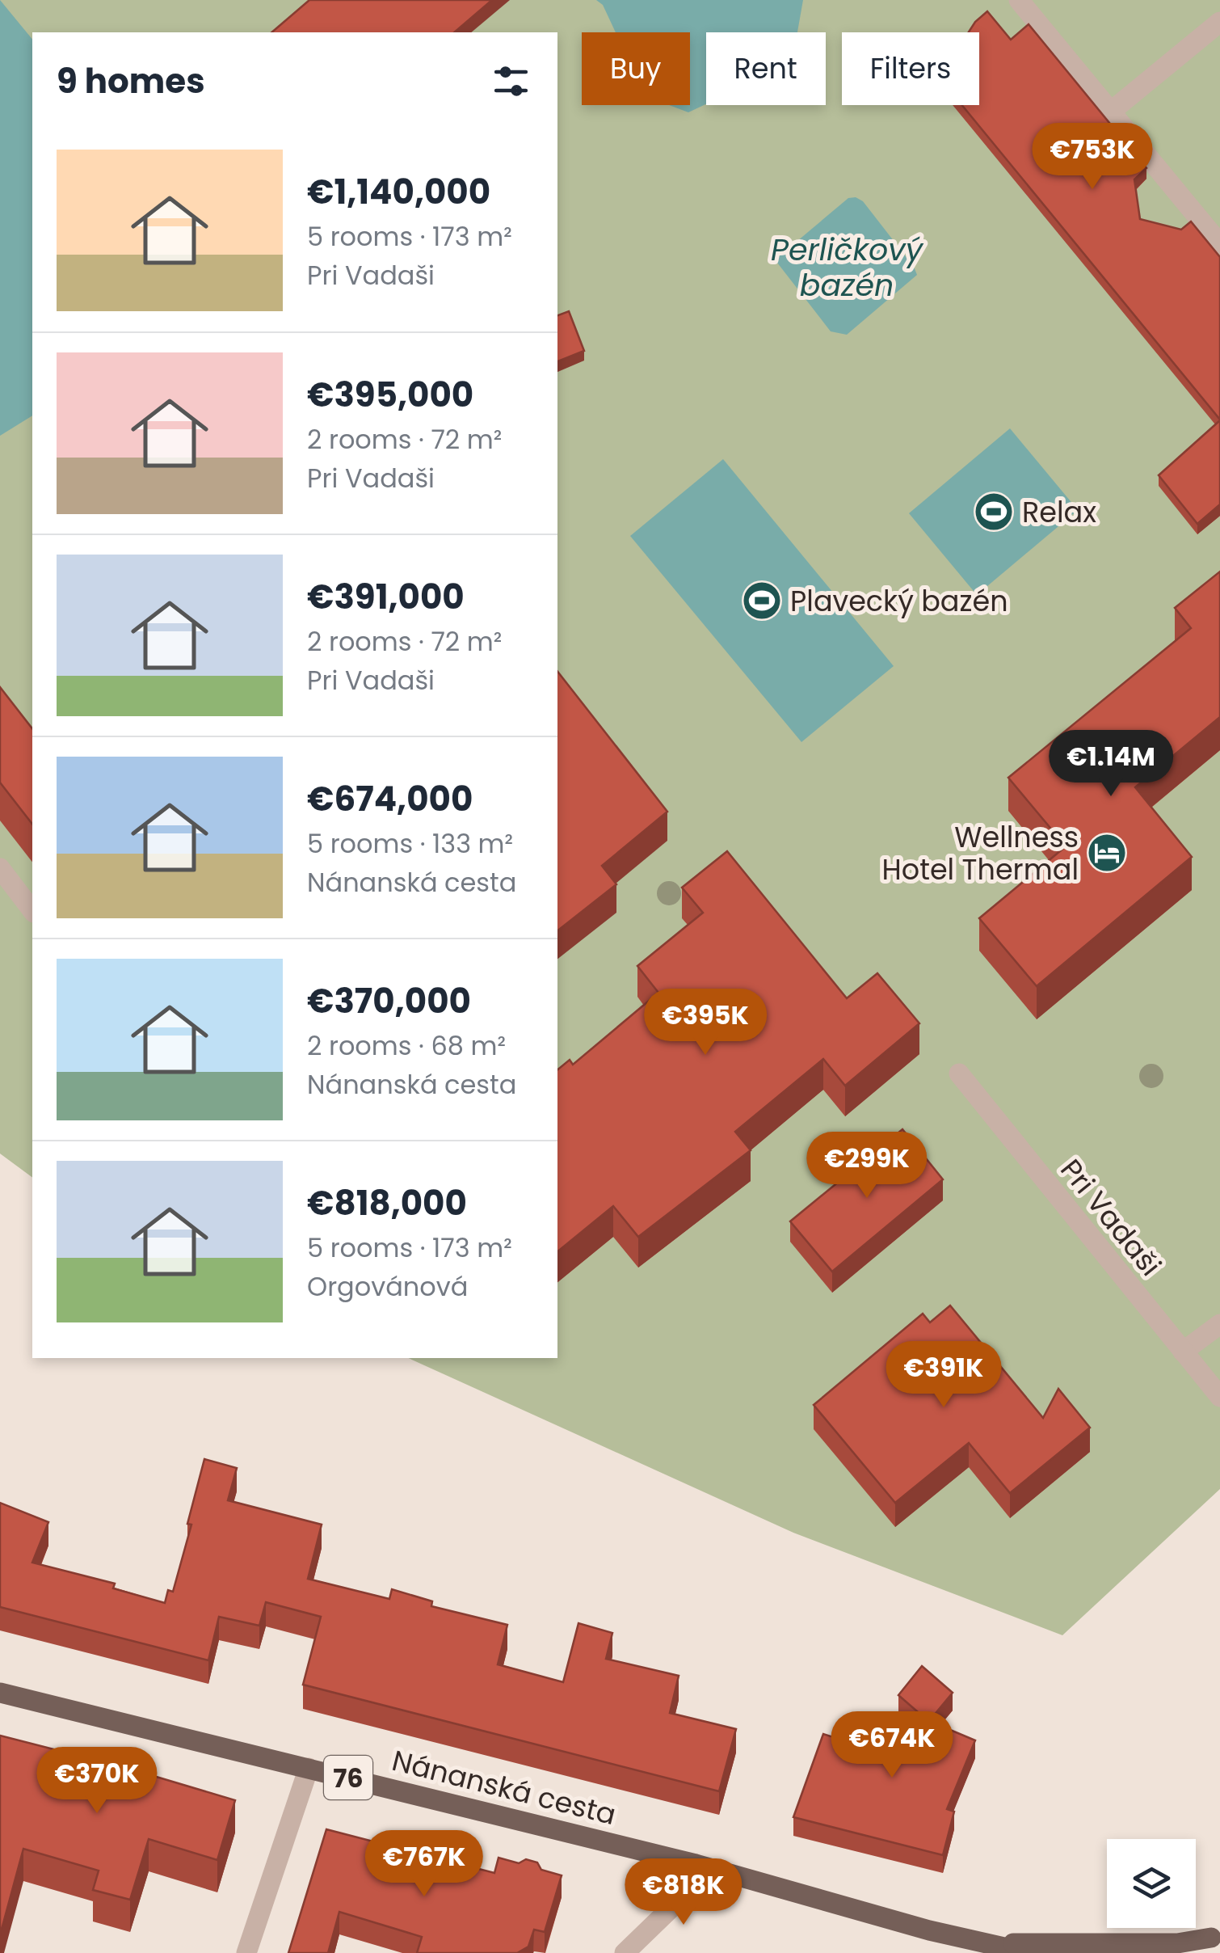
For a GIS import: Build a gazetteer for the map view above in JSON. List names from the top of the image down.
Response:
{
  "streets": {
    "main road": ["76", "Nánanská cesta"],
    "street": ["Pri Vadaši"]
  },
  "crossings": [
    ["76", "Nánanská cesta"]
  ],
  "water": ["Perličkový bazén"],
  "places": {
    "sports": ["Relax", "Plavecký bazén"],
    "hotel": ["Wellness Hotel Thermal"]
  },
  "page": {
    "chip": ["Buy", "Rent", "Filters"],
    "heading": "9 homes",
    "price": [
      "€753K",
      "€1.14M",
      "€395K",
      "€299K",
      "€391K",
      "€674K",
      "€370K",
      "€767K",
      "€818K"
    ],
    "list": [
      {
        "name": "€1,140,000",
        "note": "5 rooms · 173 m² · Pri Vadaši"
      },
      {
        "name": "€395,000",
        "note": "2 rooms · 72 m² · Pri Vadaši"
      },
      {
        "name": "€391,000",
        "note": "2 rooms · 72 m² · Pri Vadaši"
      },
      {
        "name": "€674,000",
        "note": "5 rooms · 133 m² · Nánanská cesta"
      },
      {
        "name": "€370,000",
        "note": "2 rooms · 68 m² · Nánanská cesta"
      },
      {
        "name": "€818,000",
        "note": "5 rooms · 173 m² · Orgovánová"
      }
    ]
  }
}
